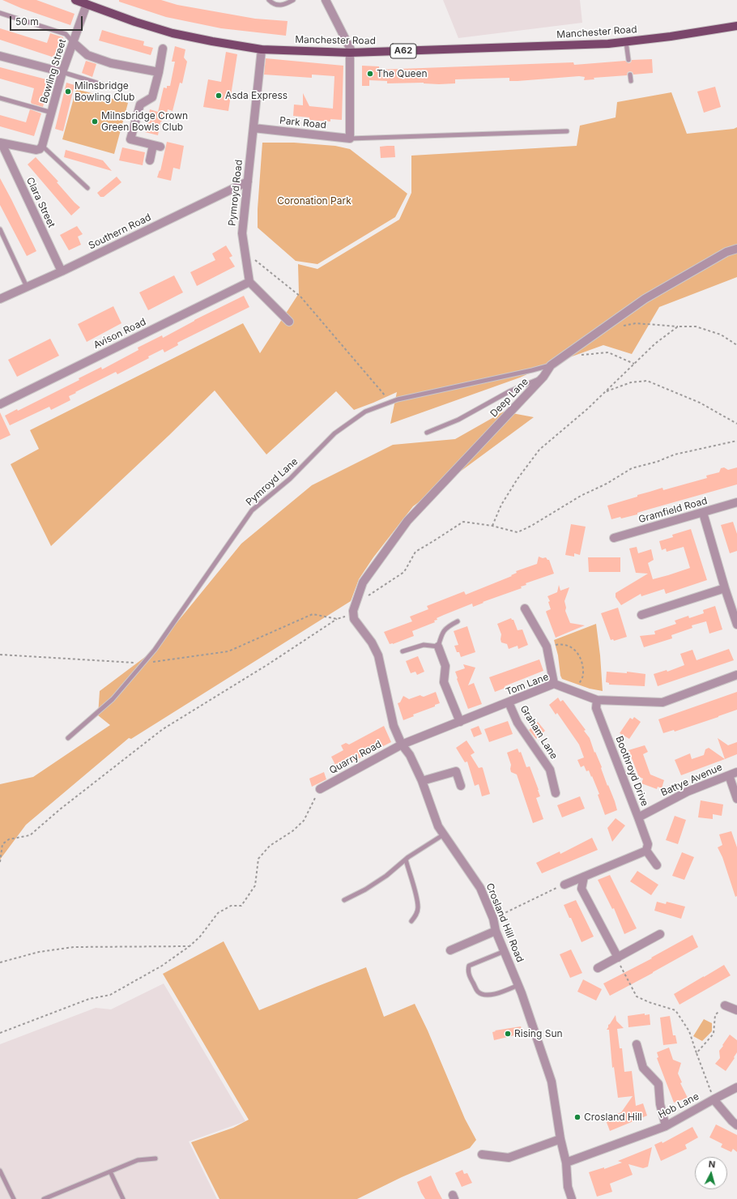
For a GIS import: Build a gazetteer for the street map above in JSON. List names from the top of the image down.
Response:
{
  "streets": {
    "main road": ["Manchester Road", "A62"],
    "street": [
      "Bowling Street",
      "Park Road",
      "Pymroyd Road",
      "Clara Street",
      "Southern Road",
      "Avison Road",
      "Deep Lane",
      "Gramfield Road",
      "Tom Lane",
      "Graham Lane",
      "Quarry Road",
      "Boothroyd Drive",
      "Battye Avenue",
      "Crosland Hill Road",
      "Hob Lane"
    ],
    "lane": ["Pymroyd Lane"]
  },
  "crossings": [
    ["Manchester Road", "Bowling Street"],
    ["Manchester Road", "Pymroyd Road"],
    ["Park Road", "Pymroyd Road"],
    ["Pymroyd Road", "Southern Road"],
    ["Pymroyd Road", "Avison Road"],
    ["Clara Street", "Southern Road"],
    ["Deep Lane", "Pymroyd Lane"],
    ["Deep Lane", "Crosland Hill Road"],
    ["Tom Lane", "Graham Lane"],
    ["Tom Lane", "Quarry Road"],
    ["Tom Lane", "Boothroyd Drive"],
    ["Tom Lane", "Crosland Hill Road"],
    ["Quarry Road", "Crosland Hill Road"],
    ["Boothroyd Drive", "Battye Avenue"],
    ["Crosland Hill Road", "Hob Lane"]
  ],
  "parks": ["Coronation Park"],
  "places": [
    "The Queen",
    "Milnsbridge Bowling Club",
    "Asda Express",
    "Milnsbridge Crown Green Bowls Club",
    "Rising Sun",
    "Crosland Hill"
  ],
  "scale_bar": "50 m",
  "north": "top"
}
